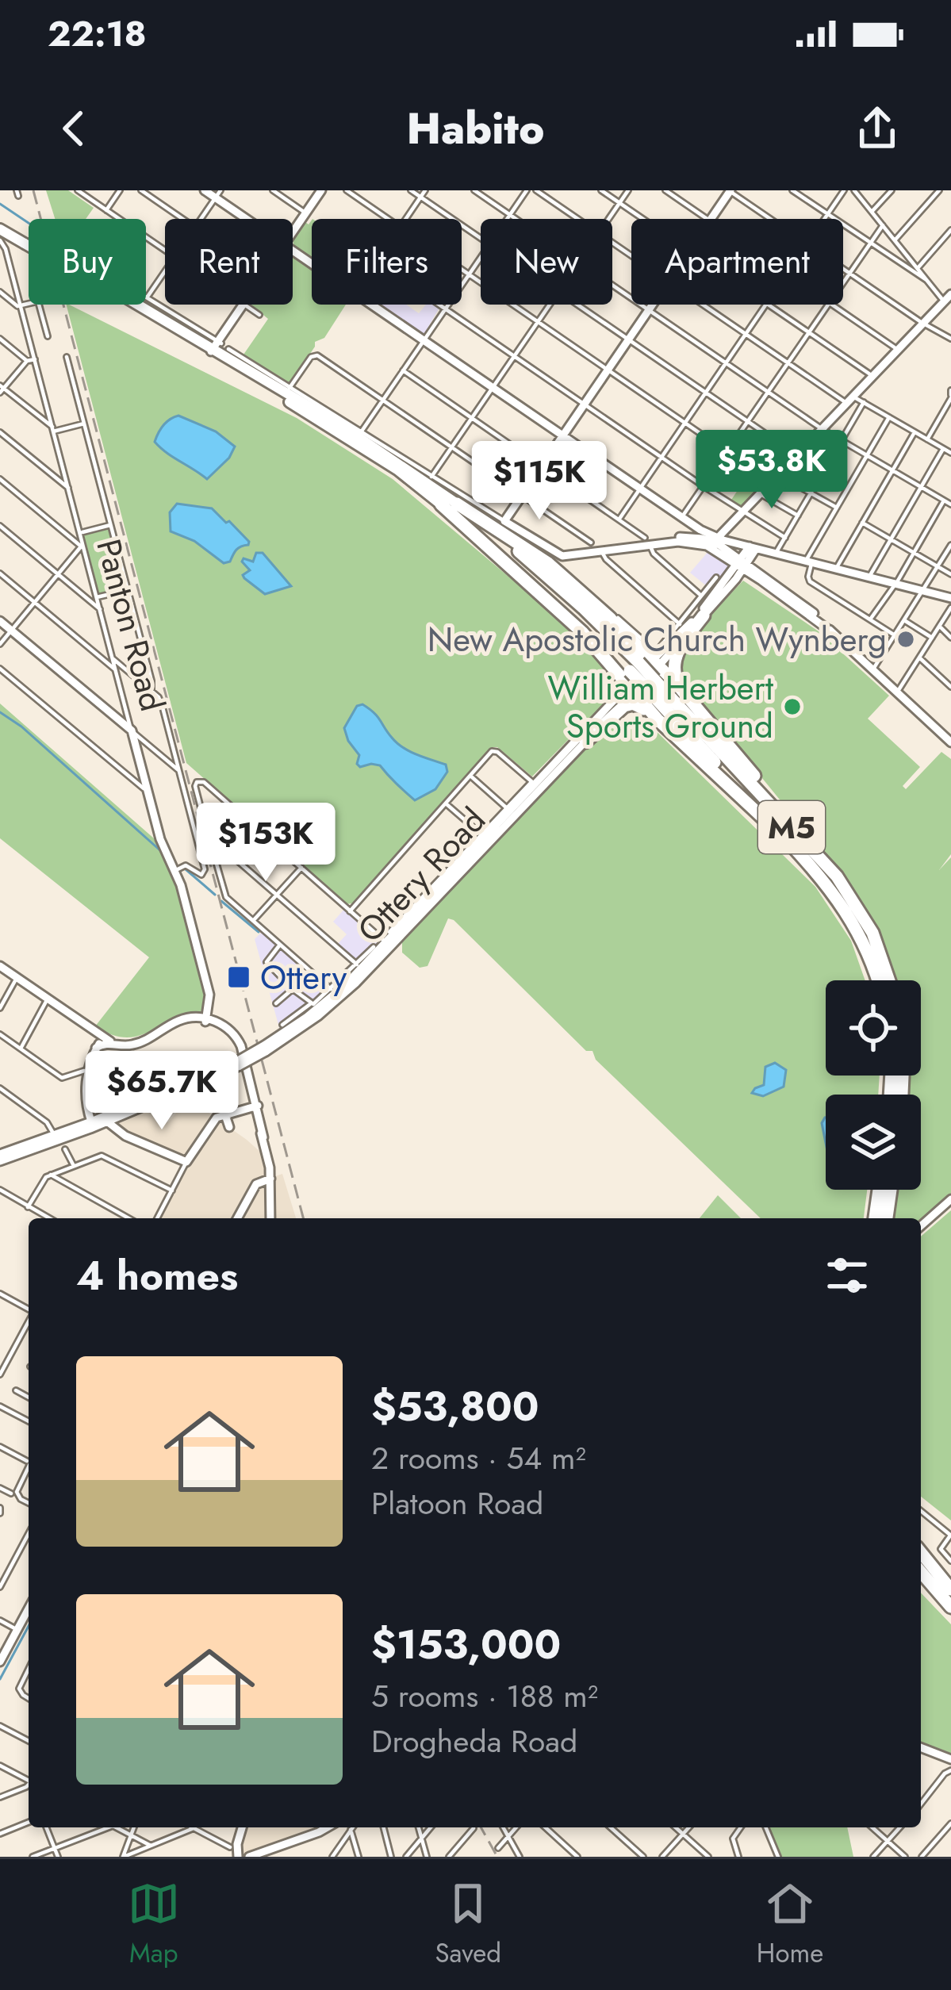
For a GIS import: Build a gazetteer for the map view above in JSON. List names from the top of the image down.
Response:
{
  "streets": {
    "highway": ["M5"],
    "street": ["Panton Road", "Ottery Road"]
  },
  "crossings": [
    ["M5", "Ottery Road"]
  ],
  "places": {
    "other": ["New Apostolic Church Wynberg", "William Herbert Sports Ground"],
    "transit": ["Ottery"]
  },
  "page": {
    "status": "22:18",
    "header": "Habito",
    "chip": [
      "Buy",
      "Rent",
      "Filters",
      "New",
      "Apartment"
    ],
    "price": [
      "$53.8K",
      "$115K",
      "$153K",
      "$65.7K"
    ],
    "heading": "4 homes",
    "list": [
      {
        "name": "$53,800",
        "note": "2 rooms · 54 m² · Platoon Road"
      },
      {
        "name": "$153,000",
        "note": "5 rooms · 188 m² · Drogheda Road"
      }
    ],
    "tabs": ["Map", "Saved", "Home"]
  }
}
